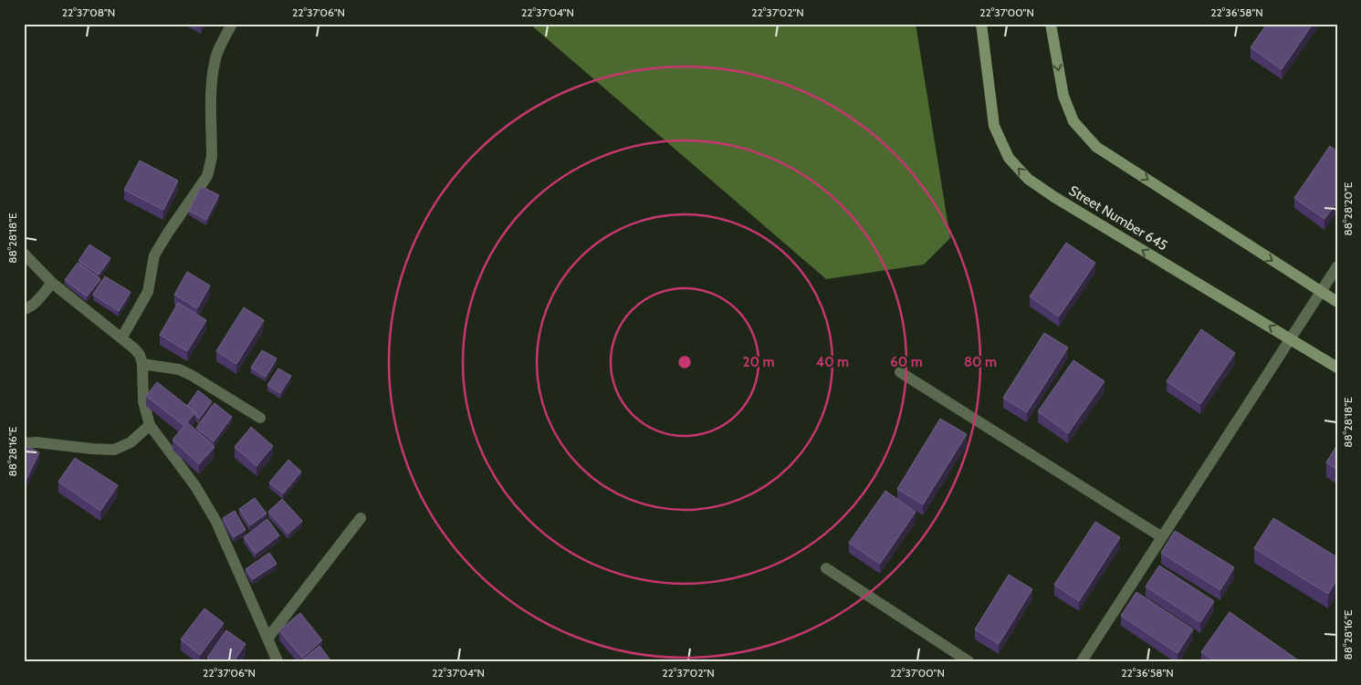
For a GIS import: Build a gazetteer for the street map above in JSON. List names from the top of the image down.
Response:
{
  "streets": {
    "street": ["Street Number 645"]
  },
  "coordinates": [
    "22°37'08\"N",
    "22°37'06\"N",
    "22°37'04\"N",
    "22°37'02\"N",
    "22°37'00\"N",
    "22°36'58\"N",
    "88°28'20\"E",
    "88°28'18\"E",
    "88°28'16\"E"
  ],
  "rings": [
    "20 m",
    "40 m",
    "60 m",
    "80 m"
  ]
}
